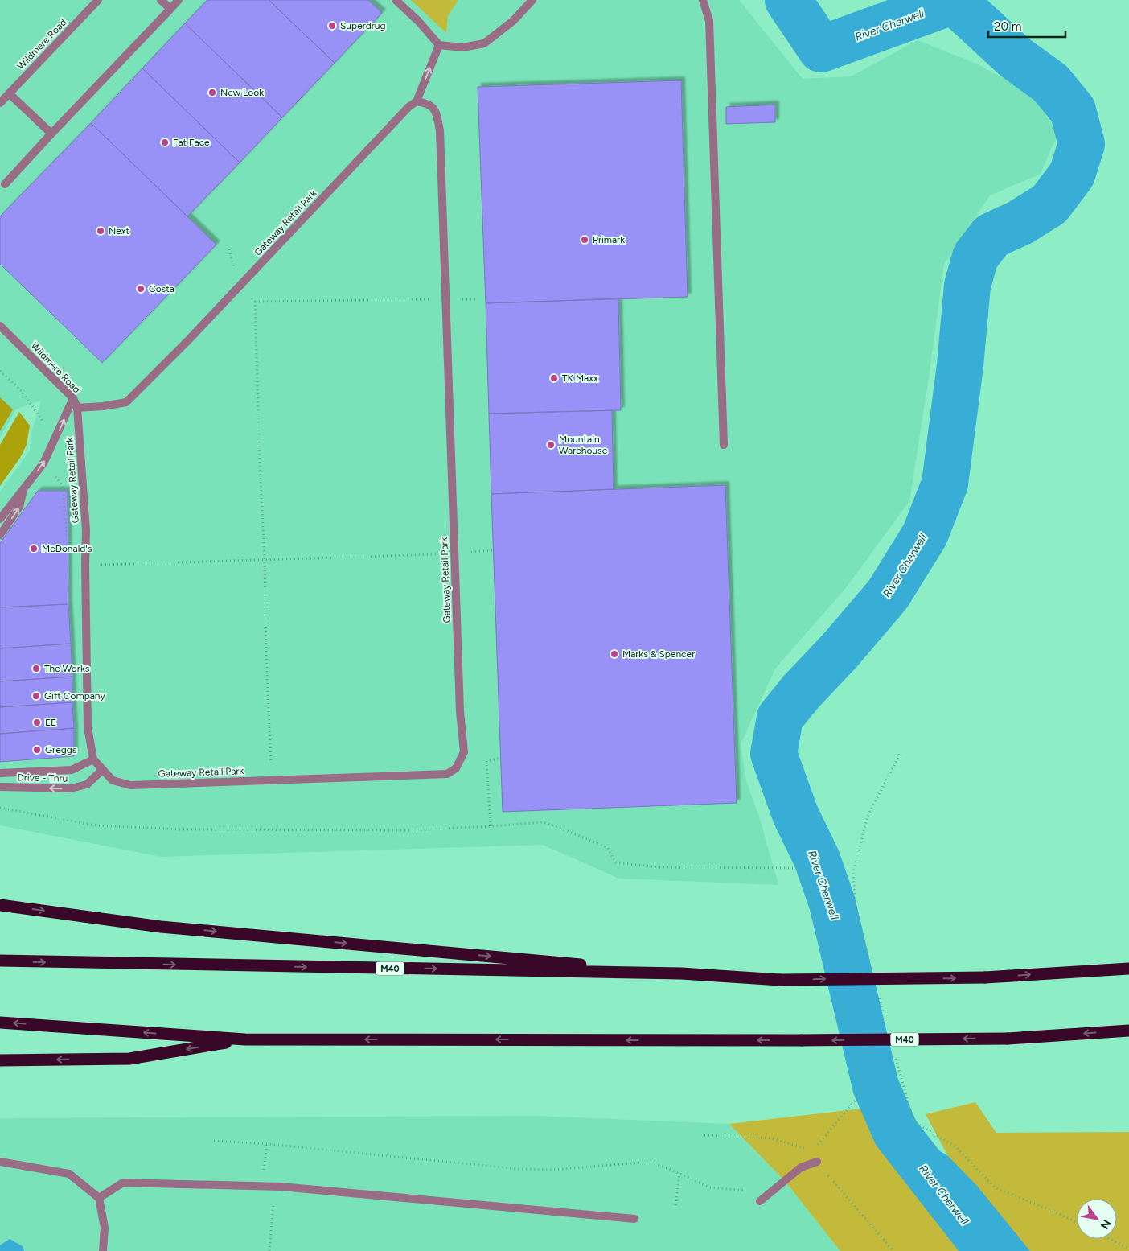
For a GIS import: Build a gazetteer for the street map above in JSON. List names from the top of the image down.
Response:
{
  "streets": {
    "highway": ["M40"],
    "street": ["Wildmere Road", "Gateway Retail Park", "Drive - Thru"]
  },
  "crossings": [
    ["Wildmere Road", "Gateway Retail Park"],
    ["Gateway Retail Park", "Drive - Thru"]
  ],
  "water": ["River Cherwell"],
  "places": [
    "Superdrug",
    "New Look",
    "Fat Face",
    "Next",
    "Primark",
    "Costa",
    "TK Maxx",
    "Mountain Warehouse",
    "McDonald's",
    "Marks & Spencer",
    "The Works",
    "Gift Company",
    "EE",
    "Greggs"
  ],
  "scale_bar": "20 m",
  "north": "bottom right"
}
